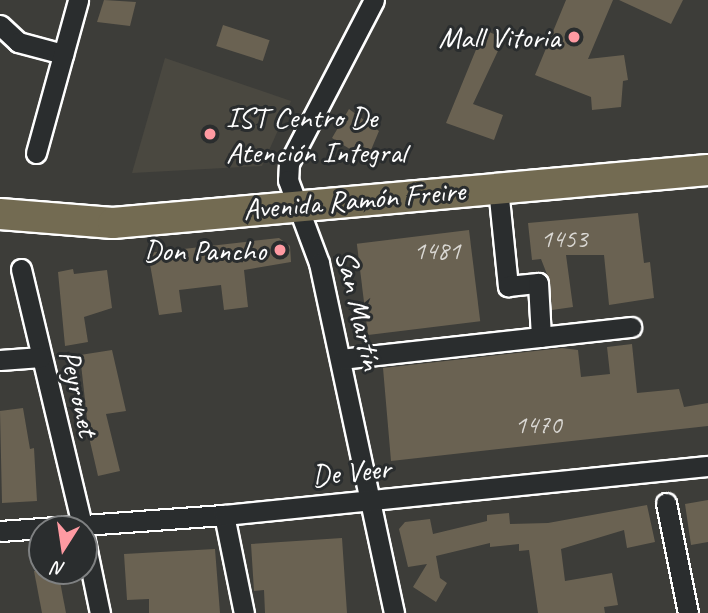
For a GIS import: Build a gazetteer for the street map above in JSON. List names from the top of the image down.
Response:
{
  "streets": {
    "main road": ["Avenida Ramón Freire"],
    "street": ["San Martín", "Peyronet", "De Veer"]
  },
  "crossings": [
    ["Avenida Ramón Freire", "San Martín"],
    ["San Martín", "De Veer"]
  ],
  "places": ["Mall Vitoria", "IST Centro De Atención Integral", "Don Pancho"],
  "house_numbers": ["1453", "1481", "1470"],
  "north": "bottom"
}
